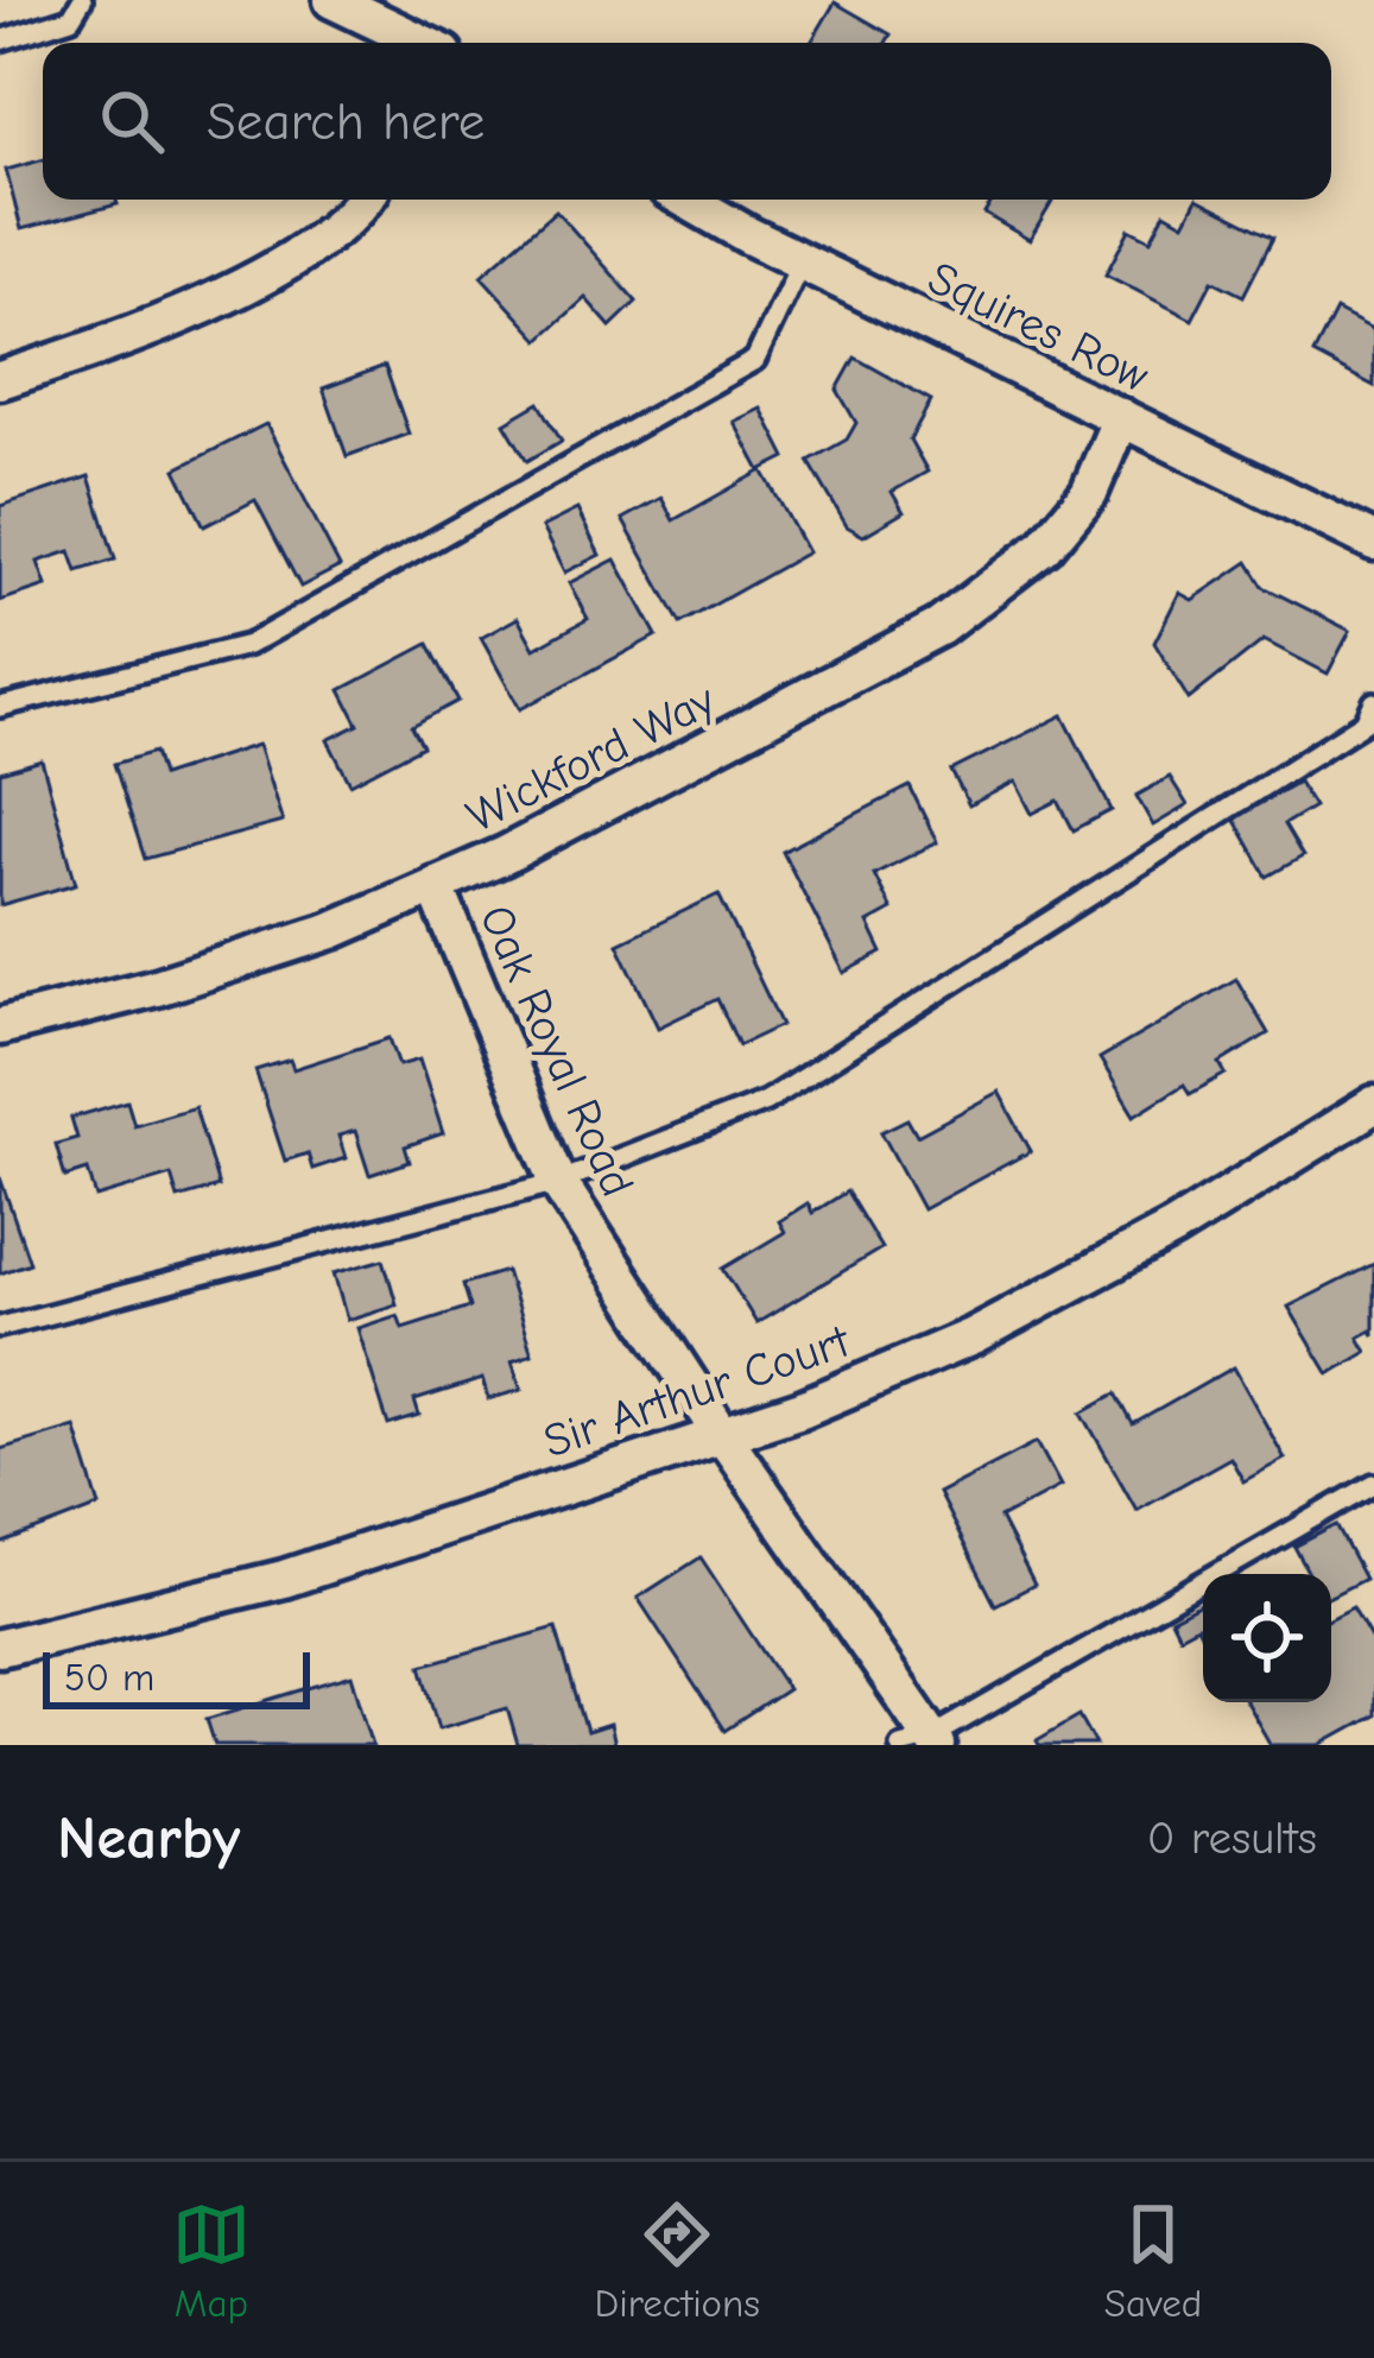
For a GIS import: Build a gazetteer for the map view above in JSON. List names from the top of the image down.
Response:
{
  "streets": {
    "street": [
      "Squires Row",
      "Wickford Way",
      "Oak Royal Road",
      "Sir Arthur Court"
    ]
  },
  "crossings": [
    ["Squires Row", "Wickford Way"],
    ["Wickford Way", "Oak Royal Road"],
    ["Oak Royal Road", "Sir Arthur Court"]
  ],
  "scale_bar": "50 m",
  "page": {
    "search": "Search here",
    "scale": "50 m",
    "heading": ["Nearby", "0 results"],
    "nav": ["Map", "Directions", "Saved"]
  }
}
